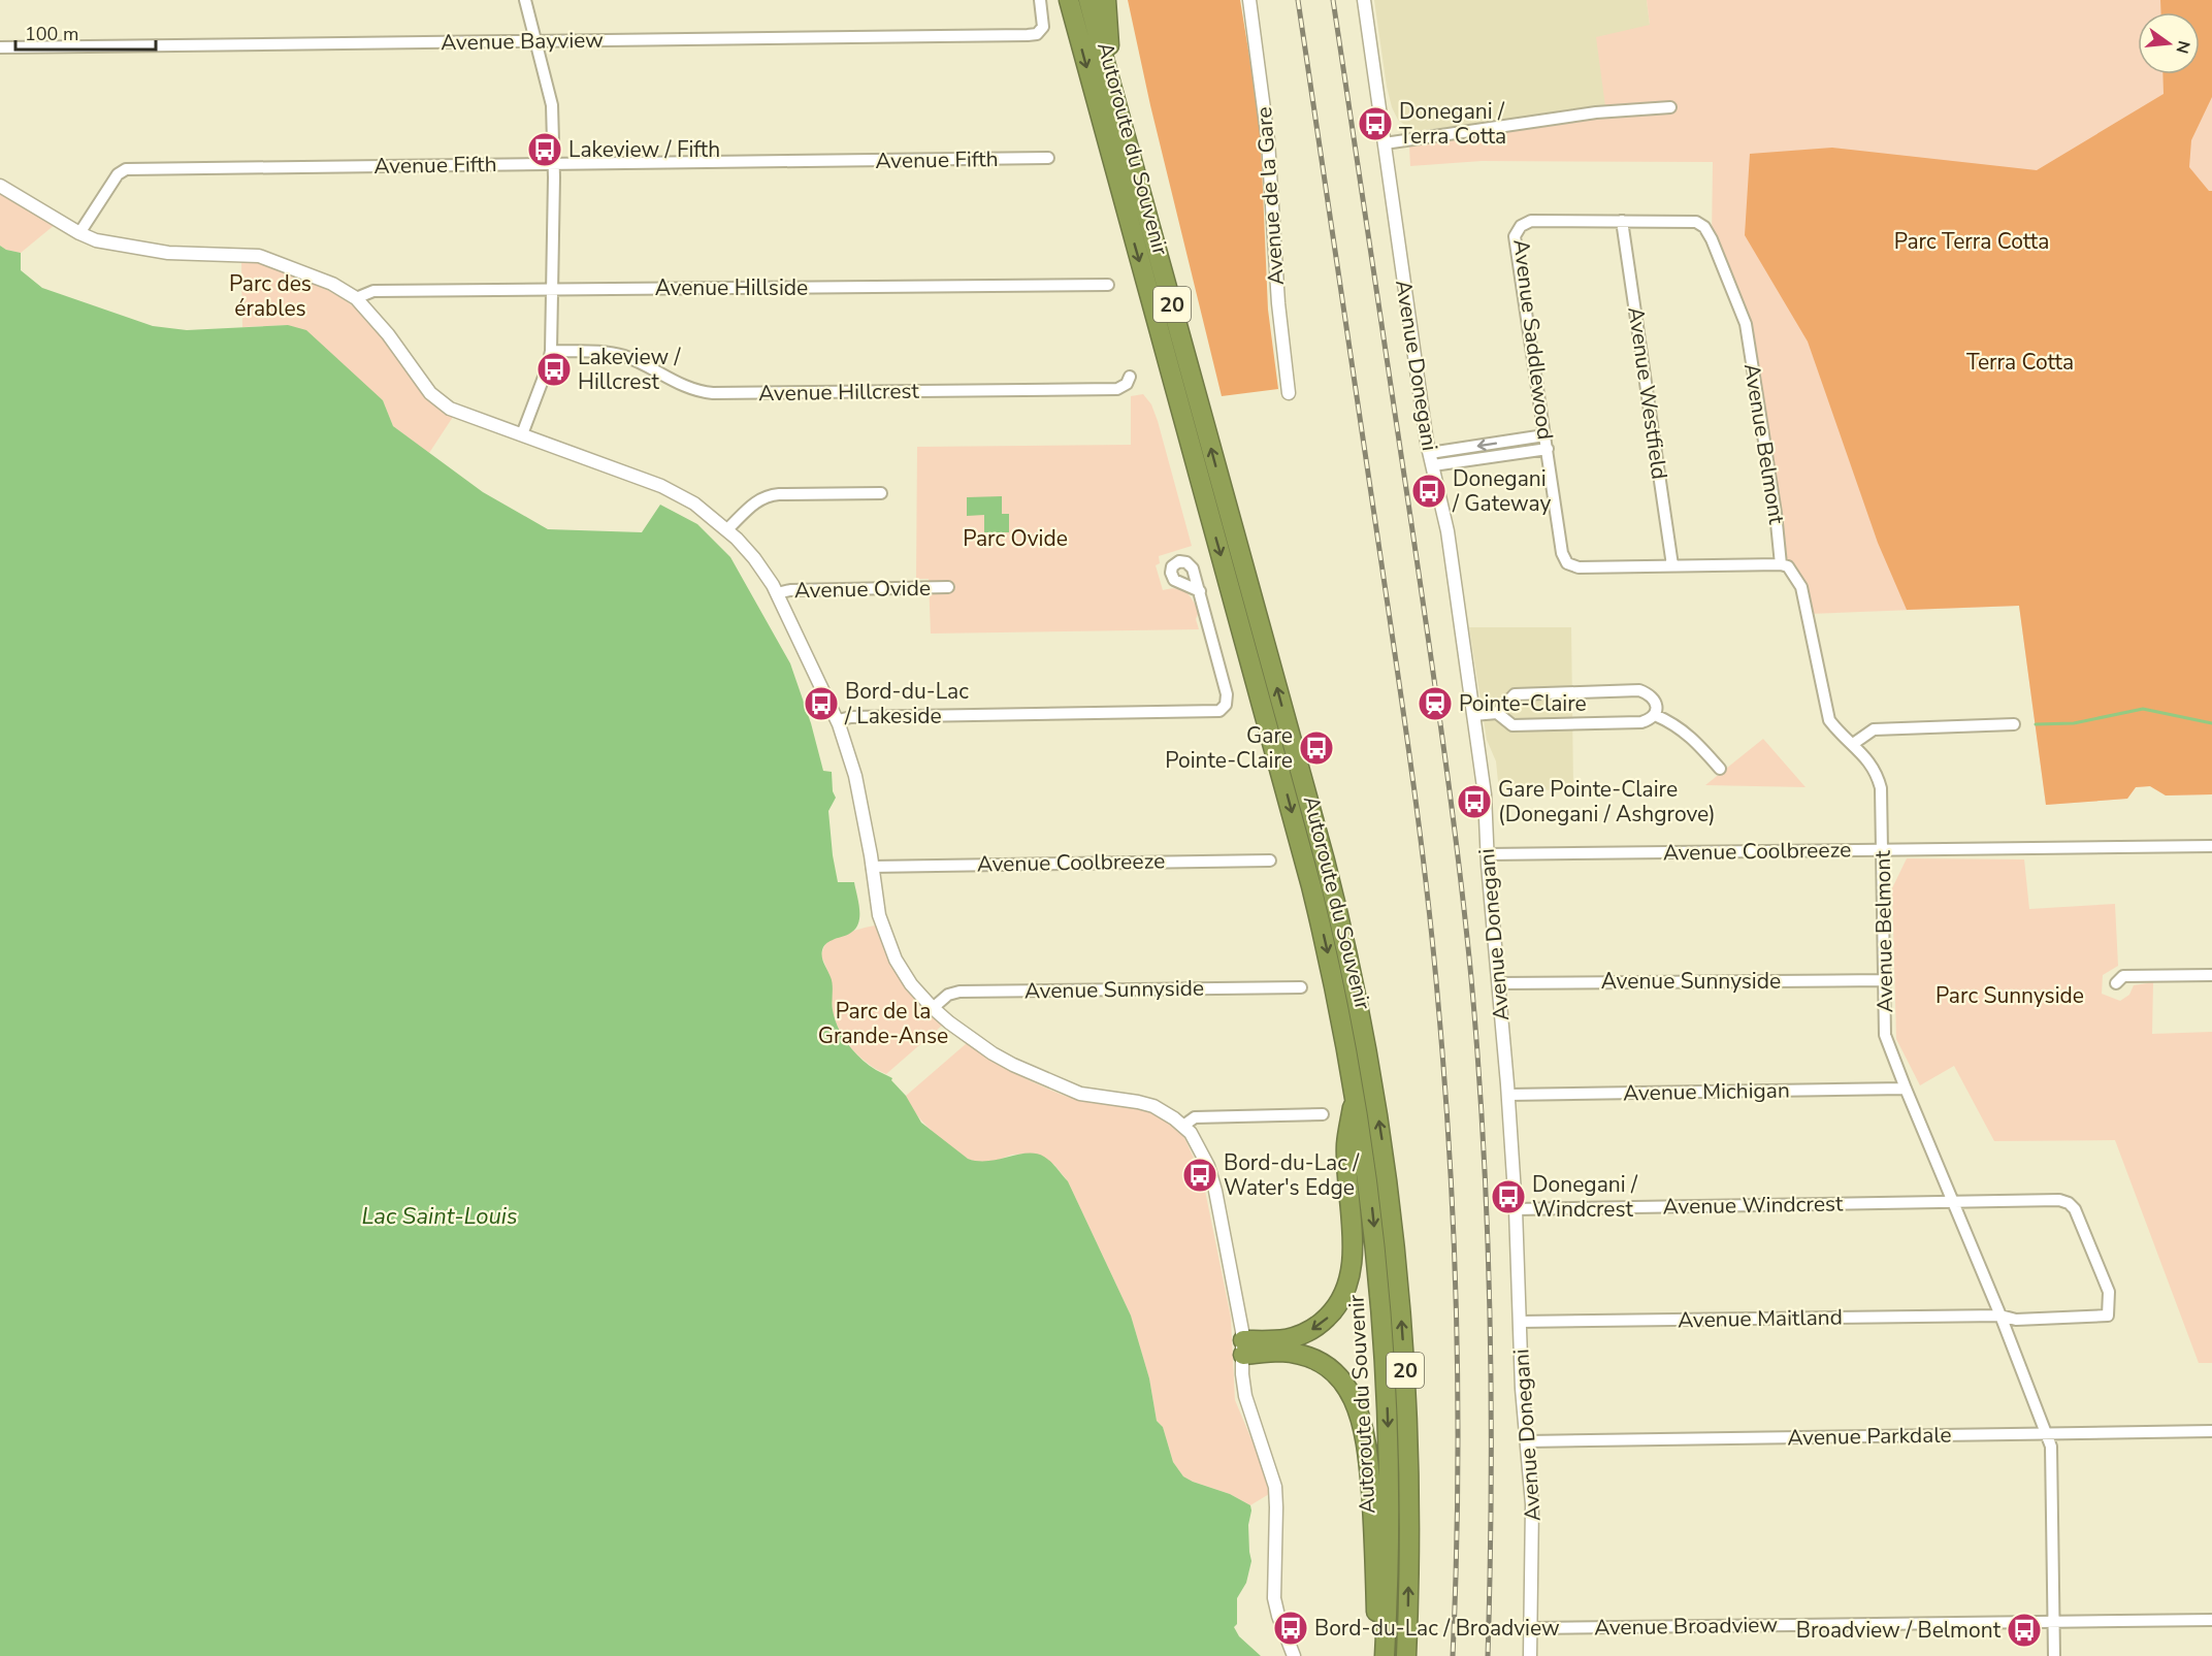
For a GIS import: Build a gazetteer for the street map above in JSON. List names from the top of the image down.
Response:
{
  "streets": {
    "highway": ["Autoroute du Souvenir", "20"],
    "street": [
      "Avenue Bayview",
      "Avenue Fifth",
      "Avenue de la Gare",
      "Avenue Hillside",
      "Avenue Saddlewood",
      "Avenue Donegani",
      "Avenue Hillcrest",
      "Avenue Westfield",
      "Avenue Belmont",
      "Avenue Ovide",
      "Avenue Coolbreeze",
      "Avenue Sunnyside",
      "Avenue Michigan",
      "Avenue Windcrest",
      "Avenue Maitland",
      "Avenue Parkdale",
      "Avenue Broadview"
    ]
  },
  "crossings": [
    ["Avenue Saddlewood", "Avenue Westfield"],
    ["Avenue Saddlewood", "Avenue Belmont"],
    ["Avenue Donegani", "Avenue Coolbreeze"],
    ["Avenue Donegani", "Avenue Sunnyside"],
    ["Avenue Donegani", "Avenue Michigan"],
    ["Avenue Donegani", "Avenue Windcrest"],
    ["Avenue Donegani", "Avenue Maitland"],
    ["Avenue Donegani", "Avenue Parkdale"],
    ["Avenue Donegani", "Avenue Broadview"],
    ["Avenue Belmont", "Avenue Coolbreeze"],
    ["Avenue Belmont", "Avenue Sunnyside"],
    ["Avenue Belmont", "Avenue Michigan"],
    ["Avenue Belmont", "Avenue Windcrest"],
    ["Avenue Belmont", "Avenue Maitland"],
    ["Avenue Belmont", "Avenue Parkdale"],
    ["Avenue Belmont", "Avenue Broadview"],
    ["Avenue Windcrest", "Avenue Maitland"]
  ],
  "water": ["Lac Saint-Louis"],
  "parks": [
    "Parc Terra Cotta",
    "Parc des érables",
    "Terra Cotta",
    "Parc Ovide",
    "Parc Sunnyside",
    "Parc de la Grande-Anse"
  ],
  "places": {
    "bus stop": [
      "Donegani / Terra Cotta",
      "Lakeview / Fifth",
      "Lakeview / Hillcrest",
      "Donegani / Gateway",
      "Bord-du-Lac / Lakeside",
      "Gare Pointe-Claire",
      "Gare Pointe-Claire (Donegani / Ashgrove)",
      "Bord-du-Lac / Water's Edge",
      "Donegani / Windcrest",
      "Bord-du-Lac / Broadview",
      "Broadview / Belmont"
    ],
    "station": ["Pointe-Claire"]
  },
  "scale_bar": "100 m",
  "north": "right"
}
